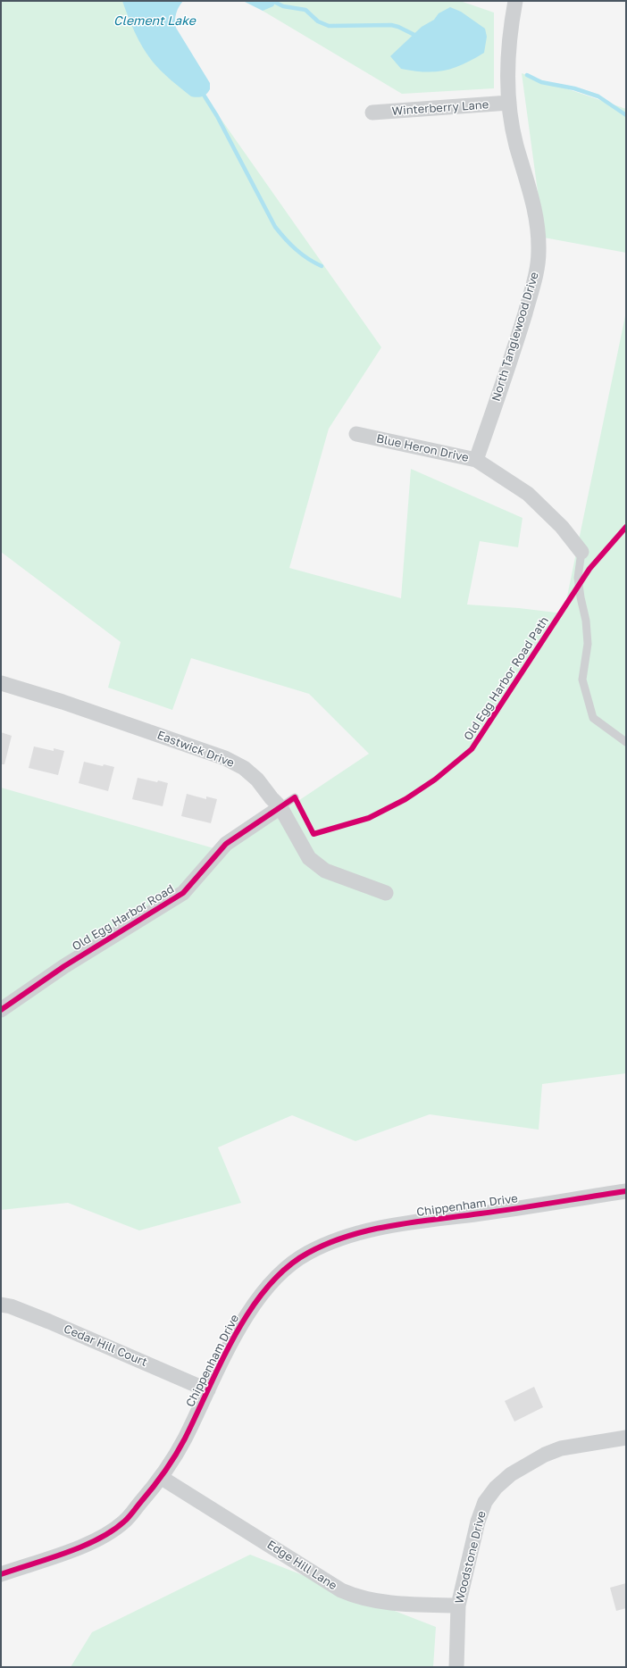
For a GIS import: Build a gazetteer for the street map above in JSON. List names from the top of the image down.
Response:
{
  "streets": {
    "street": [
      "Winterberry Lane",
      "North Tanglewood Drive",
      "Blue Heron Drive",
      "Eastwick Drive",
      "Old Egg Harbor Road",
      "Chippenham Drive",
      "Cedar Hill Court",
      "Woodstone Drive",
      "Edge Hill Lane"
    ],
    "cycle path": ["Old Egg Harbor Road Path"]
  },
  "crossings": [
    ["Winterberry Lane", "North Tanglewood Drive"],
    ["North Tanglewood Drive", "Blue Heron Drive"],
    ["Eastwick Drive", "Old Egg Harbor Road"],
    ["Chippenham Drive", "Cedar Hill Court"],
    ["Chippenham Drive", "Edge Hill Lane"],
    ["Woodstone Drive", "Edge Hill Lane"]
  ],
  "water": ["Clement Lake"]
}
